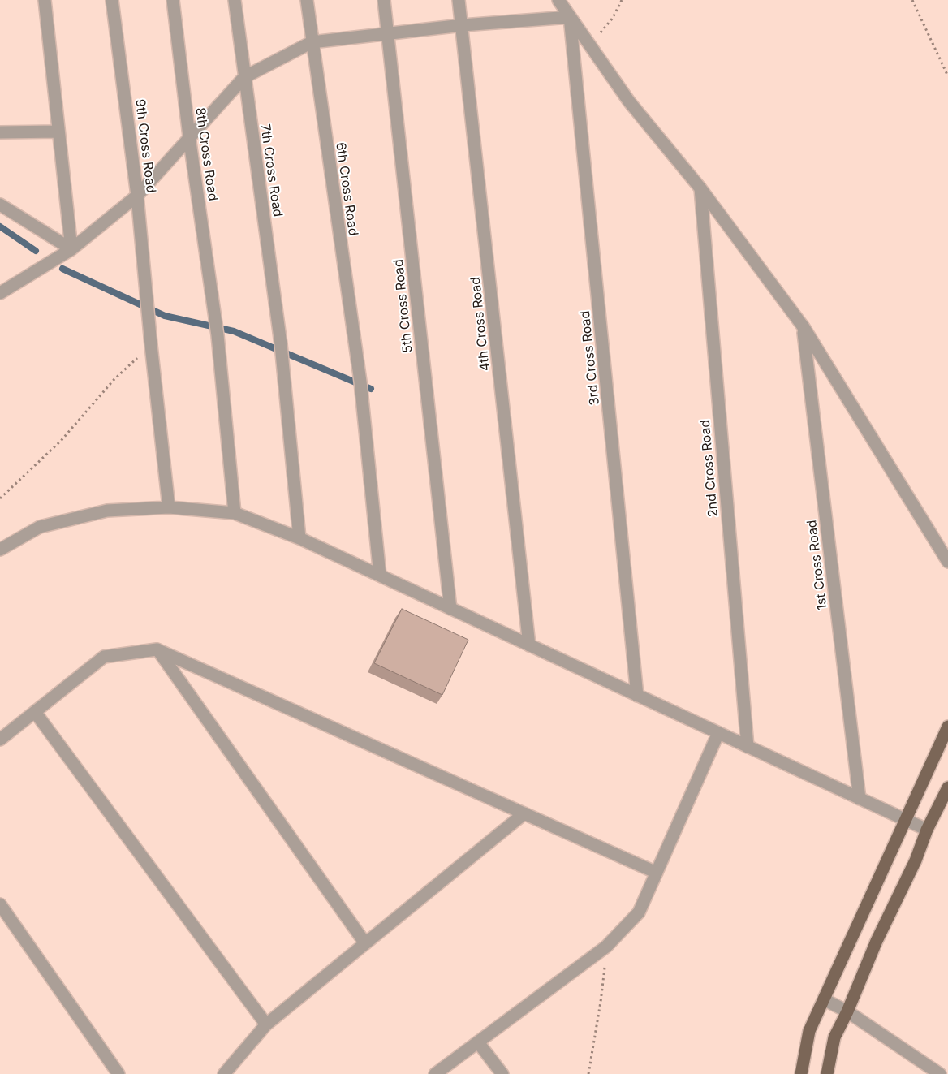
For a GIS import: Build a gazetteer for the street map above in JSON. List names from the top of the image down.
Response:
{
  "streets": {
    "street": [
      "9th Cross Road",
      "8th Cross Road",
      "7th Cross Road",
      "6th Cross Road",
      "5th Cross Road",
      "4th Cross Road",
      "3rd Cross Road",
      "2nd Cross Road",
      "1st Cross Road"
    ]
  }
}
